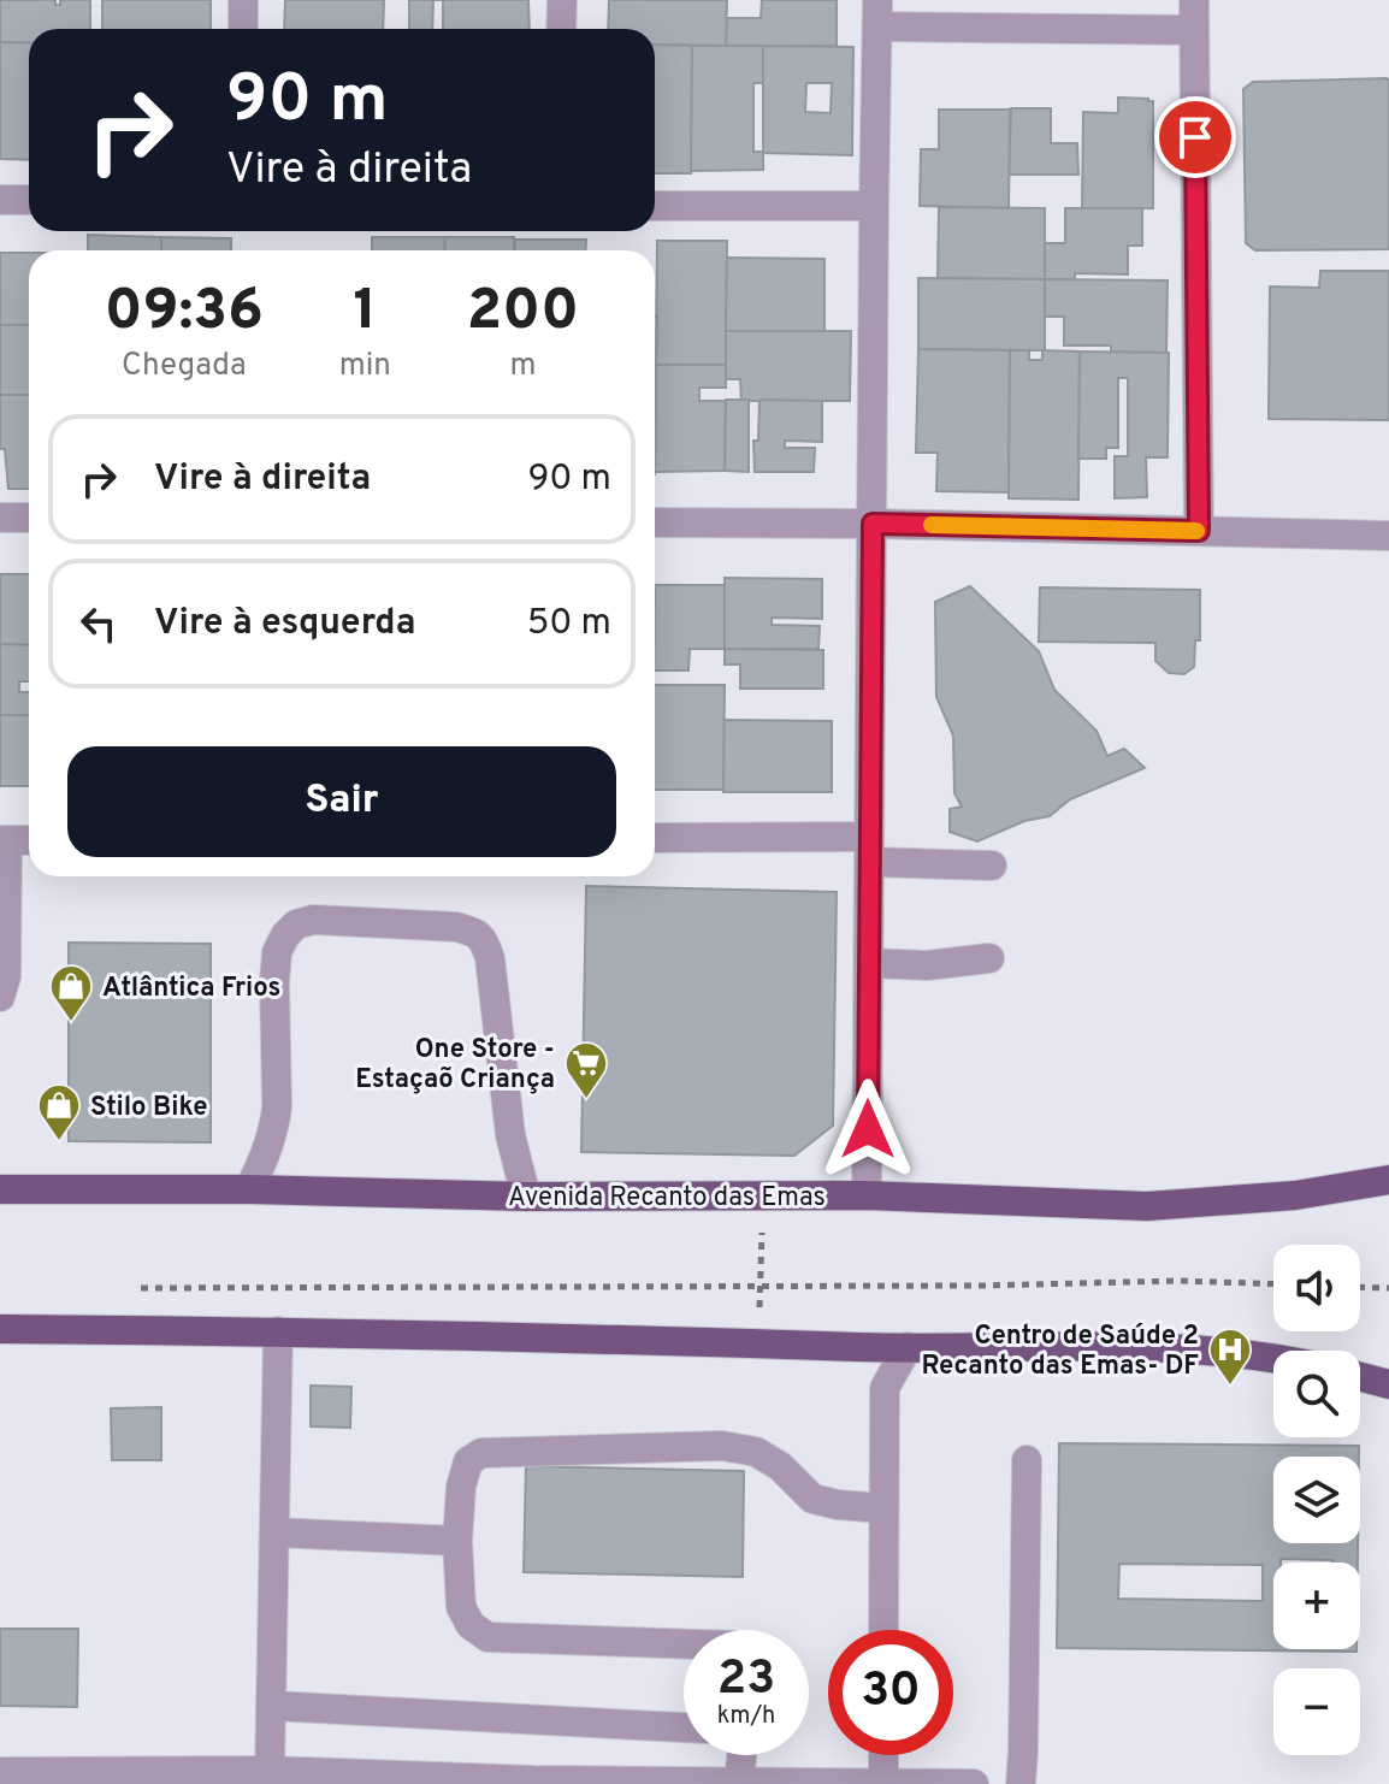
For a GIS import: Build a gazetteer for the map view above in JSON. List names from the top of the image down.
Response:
{
  "streets": {
    "main road": ["Avenida Recanto das Emas"]
  },
  "places": {
    "shop": ["Atlântica Frios", "Stilo Bike"],
    "supermarket": ["One Store - Estaçaõ Criança"],
    "hospital": ["Centro de Saúde 2 Recanto das Emas- DF"]
  },
  "page": {
    "turn": ["90 m", "Vire à direita"],
    "eta": [
      "09:36",
      "Chegada",
      "1",
      "min",
      "200",
      "m"
    ],
    "list": [
      {
        "name": "Vire à direita",
        "value": "90 m"
      },
      {
        "name": "Vire à esquerda",
        "value": "50 m"
      }
    ],
    "buttons": "Sair",
    "map_buttons": ["+", "−"],
    "speed": "23 km/h",
    "limit": "30"
  }
}
